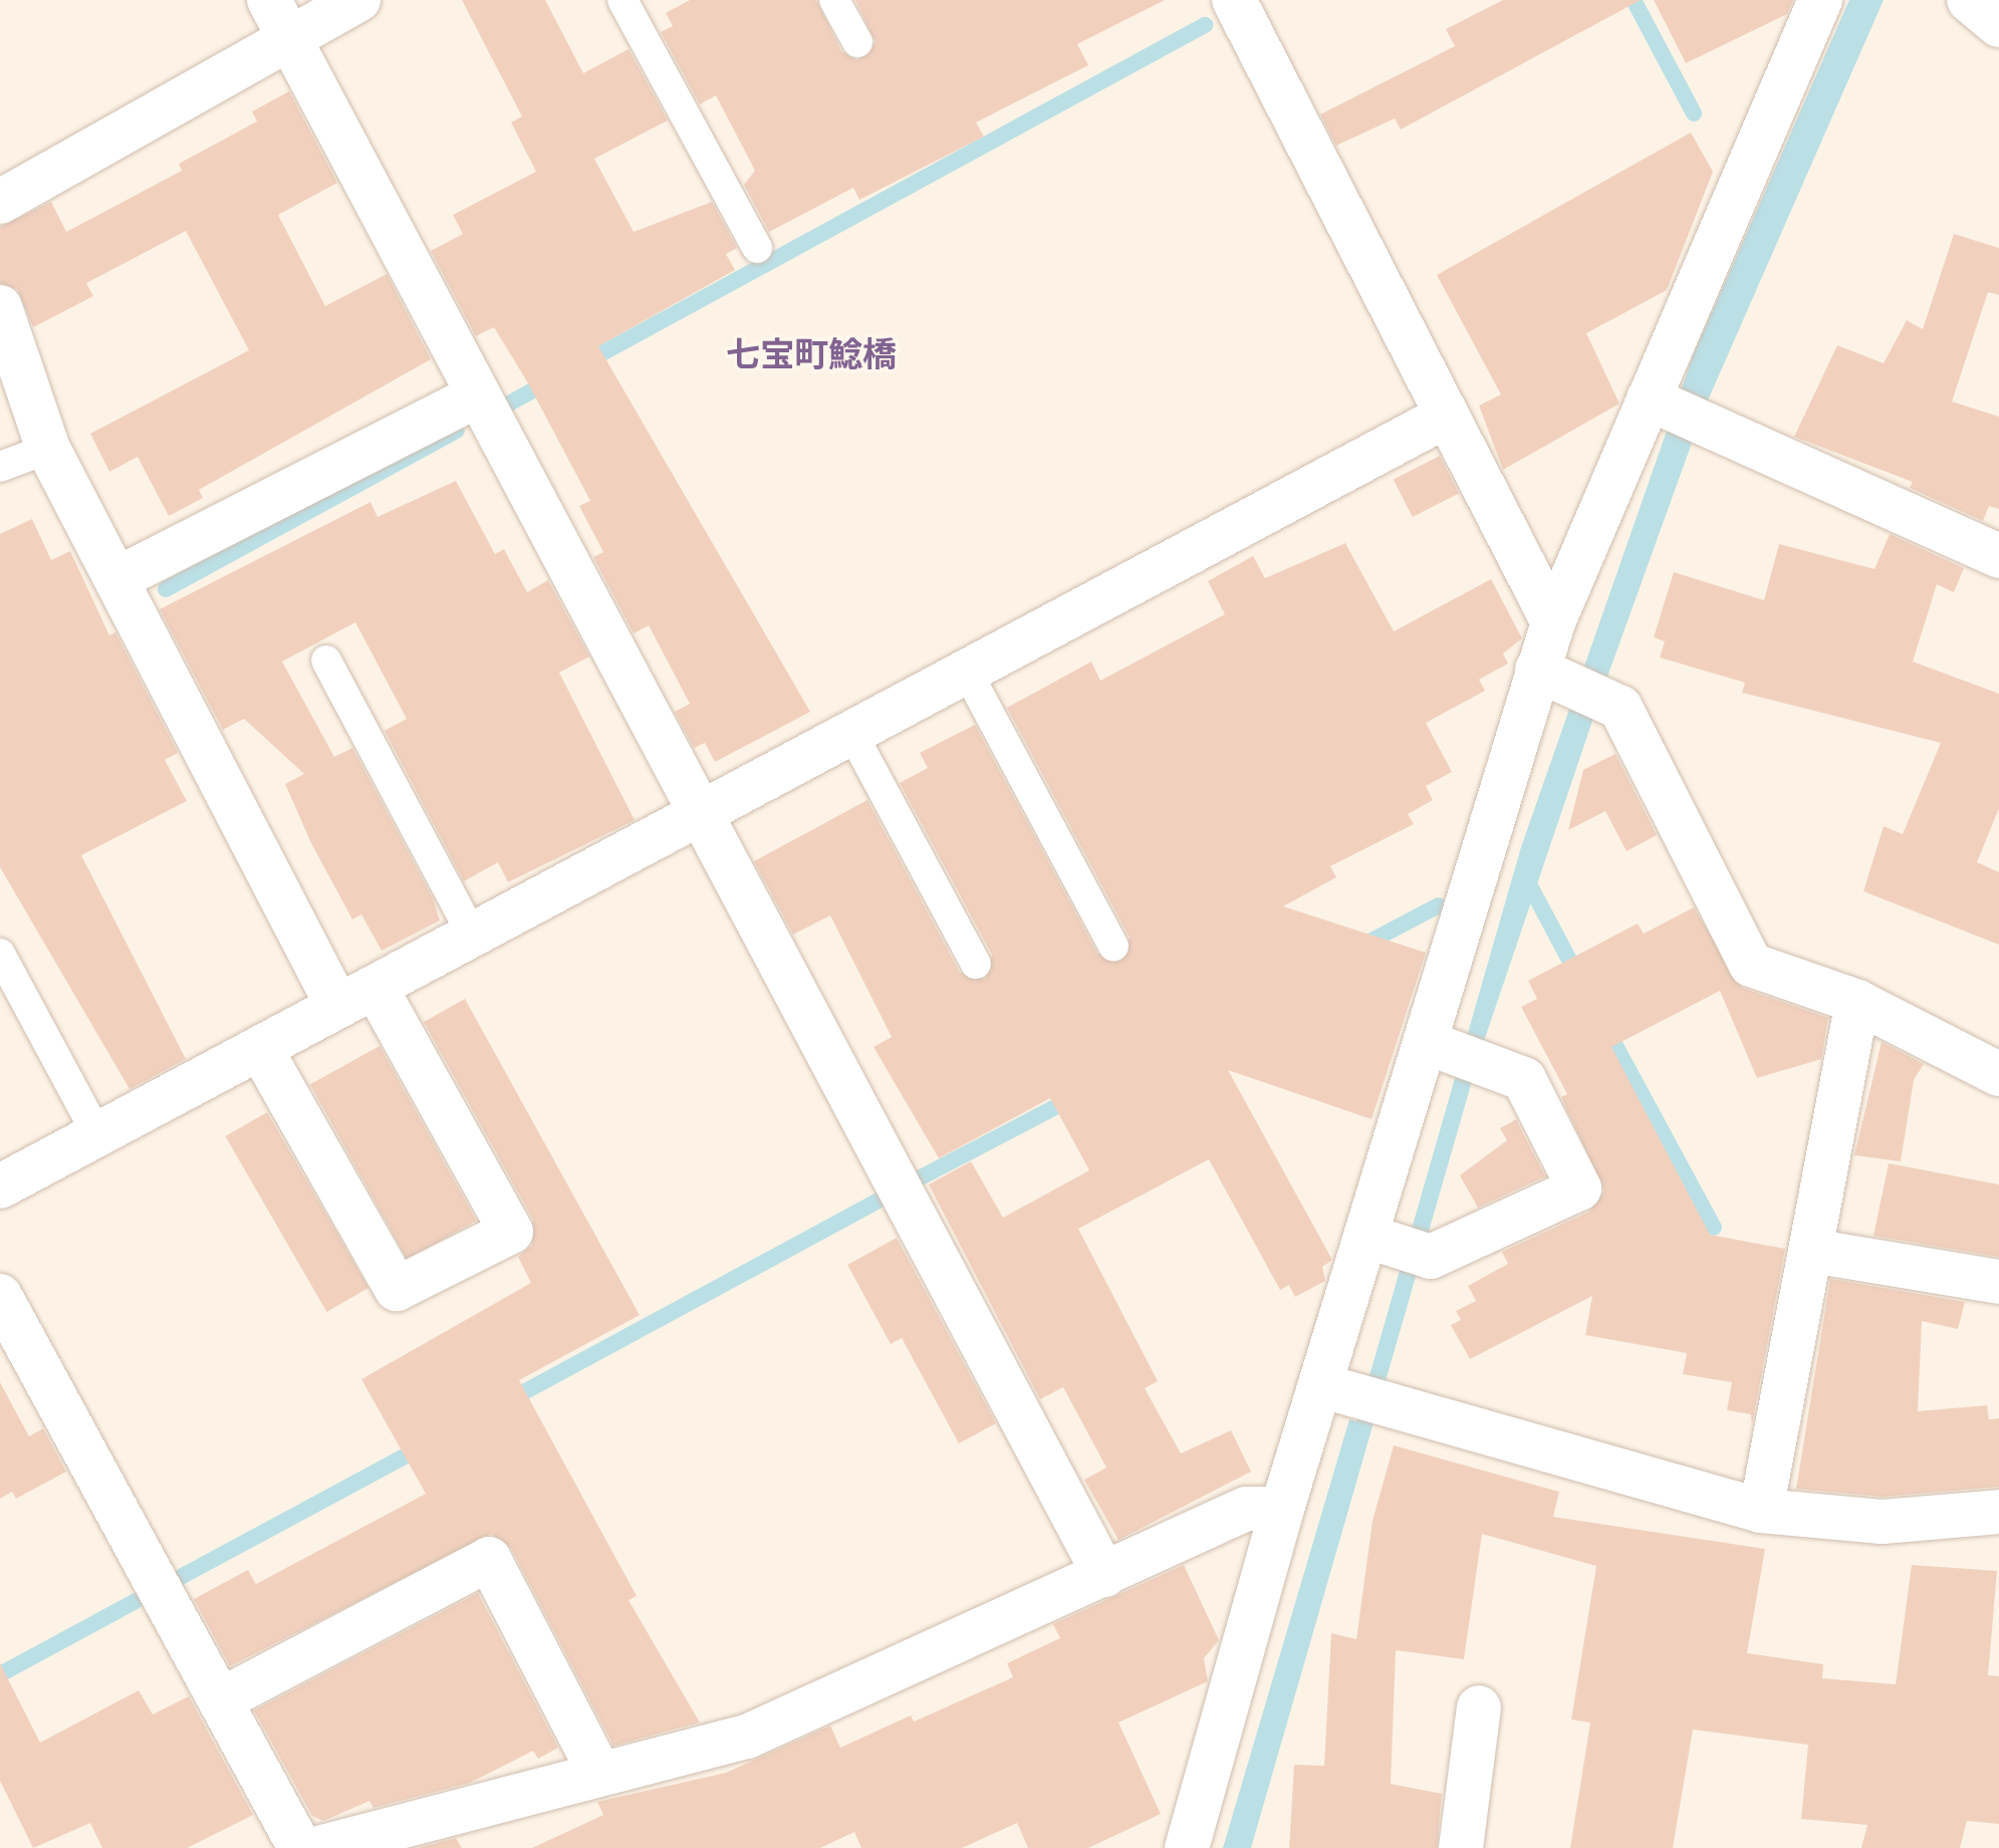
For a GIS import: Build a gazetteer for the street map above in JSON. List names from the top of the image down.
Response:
{
  "districts": ["七宝町鯰橋"]
}
